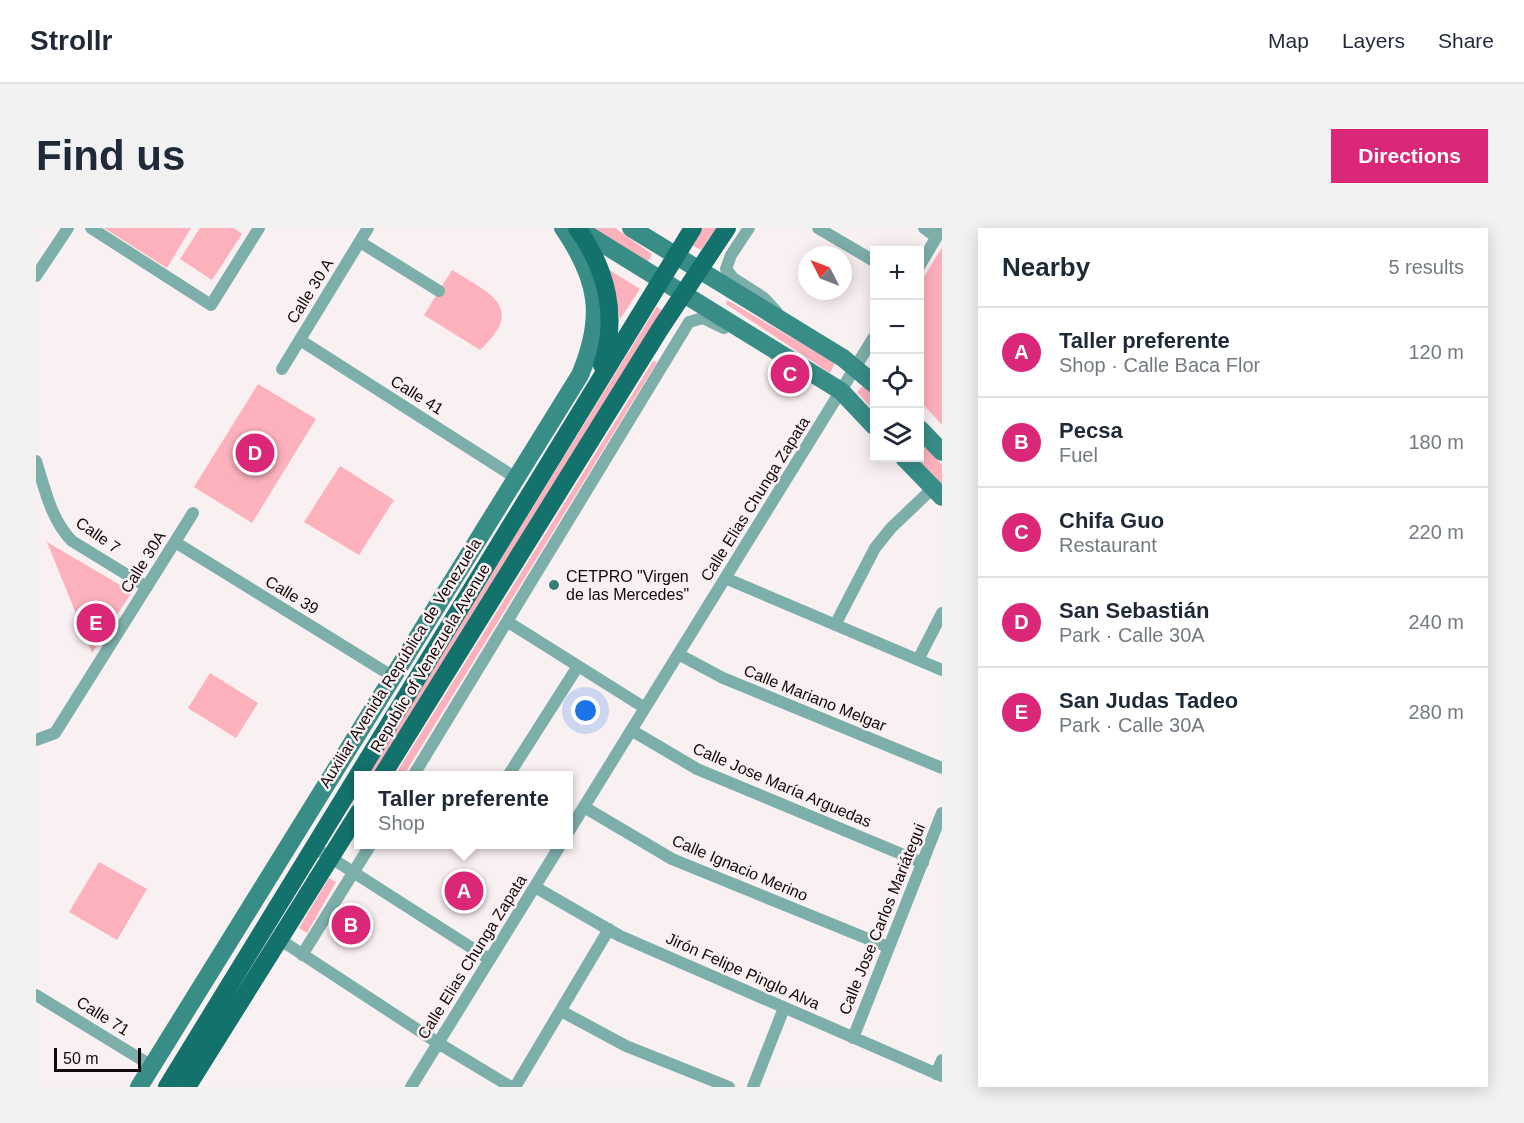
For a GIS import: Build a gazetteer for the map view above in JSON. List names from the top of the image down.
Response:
{
  "streets": {
    "main road": ["Republic of Venezuela Avenue"],
    "street": [
      "Calle 30 A",
      "Calle 41",
      "Calle Elias Chunga Zapata",
      "Calle 7",
      "Calle 30A",
      "Calle 39",
      "Auxiliar Avenida República de Venezuela",
      "Calle Mariano Melgar",
      "Calle Jose María Arguedas",
      "Calle Ignacio Merino",
      "Calle Jose Carlos Mariátegui",
      "Jirón Felipe Pinglo Alva",
      "Calle 71"
    ]
  },
  "crossings": [
    ["Calle 30 A", "Calle 41"],
    ["Calle 41", "Auxiliar Avenida República de Venezuela"],
    ["Calle Elias Chunga Zapata", "Calle Mariano Melgar"],
    ["Calle Elias Chunga Zapata", "Calle Jose María Arguedas"],
    ["Calle Elias Chunga Zapata", "Calle Ignacio Merino"],
    ["Calle Elias Chunga Zapata", "Jirón Felipe Pinglo Alva"],
    ["Calle 7", "Calle 30A"],
    ["Calle 30A", "Calle 39"],
    ["Calle 39", "Auxiliar Avenida República de Venezuela"],
    ["Auxiliar Avenida República de Venezuela", "Calle 71"],
    ["Calle Jose María Arguedas", "Calle Jose Carlos Mariátegui"],
    ["Calle Ignacio Merino", "Calle Jose Carlos Mariátegui"],
    ["Calle Jose Carlos Mariátegui", "Jirón Felipe Pinglo Alva"]
  ],
  "places": ["CETPRO \"Virgen de las Mercedes\""],
  "scale_bar": "50 m",
  "north": "top left",
  "page": {
    "header": "Strollr",
    "nav": ["Map", "Layers", "Share"],
    "buttons": "Directions",
    "title": "Find us",
    "heading": ["Nearby", "5 results"],
    "map_buttons": ["+", "−"],
    "list": [
      {
        "mark": "A",
        "name": "Taller preferente",
        "note": "Shop · Calle Baca Flor",
        "value": "120 m"
      },
      {
        "mark": "B",
        "name": "Pecsa",
        "note": "Fuel",
        "value": "180 m"
      },
      {
        "mark": "C",
        "name": "Chifa Guo",
        "note": "Restaurant",
        "value": "220 m"
      },
      {
        "mark": "D",
        "name": "San Sebastián",
        "note": "Park · Calle 30A",
        "value": "240 m"
      },
      {
        "mark": "E",
        "name": "San Judas Tadeo",
        "note": "Park · Calle 30A",
        "value": "280 m"
      }
    ],
    "pins": [
      "C",
      "D",
      "E",
      "A",
      "B"
    ],
    "popup": ["Taller preferente", "Shop"],
    "scale": "50 m"
  }
}
